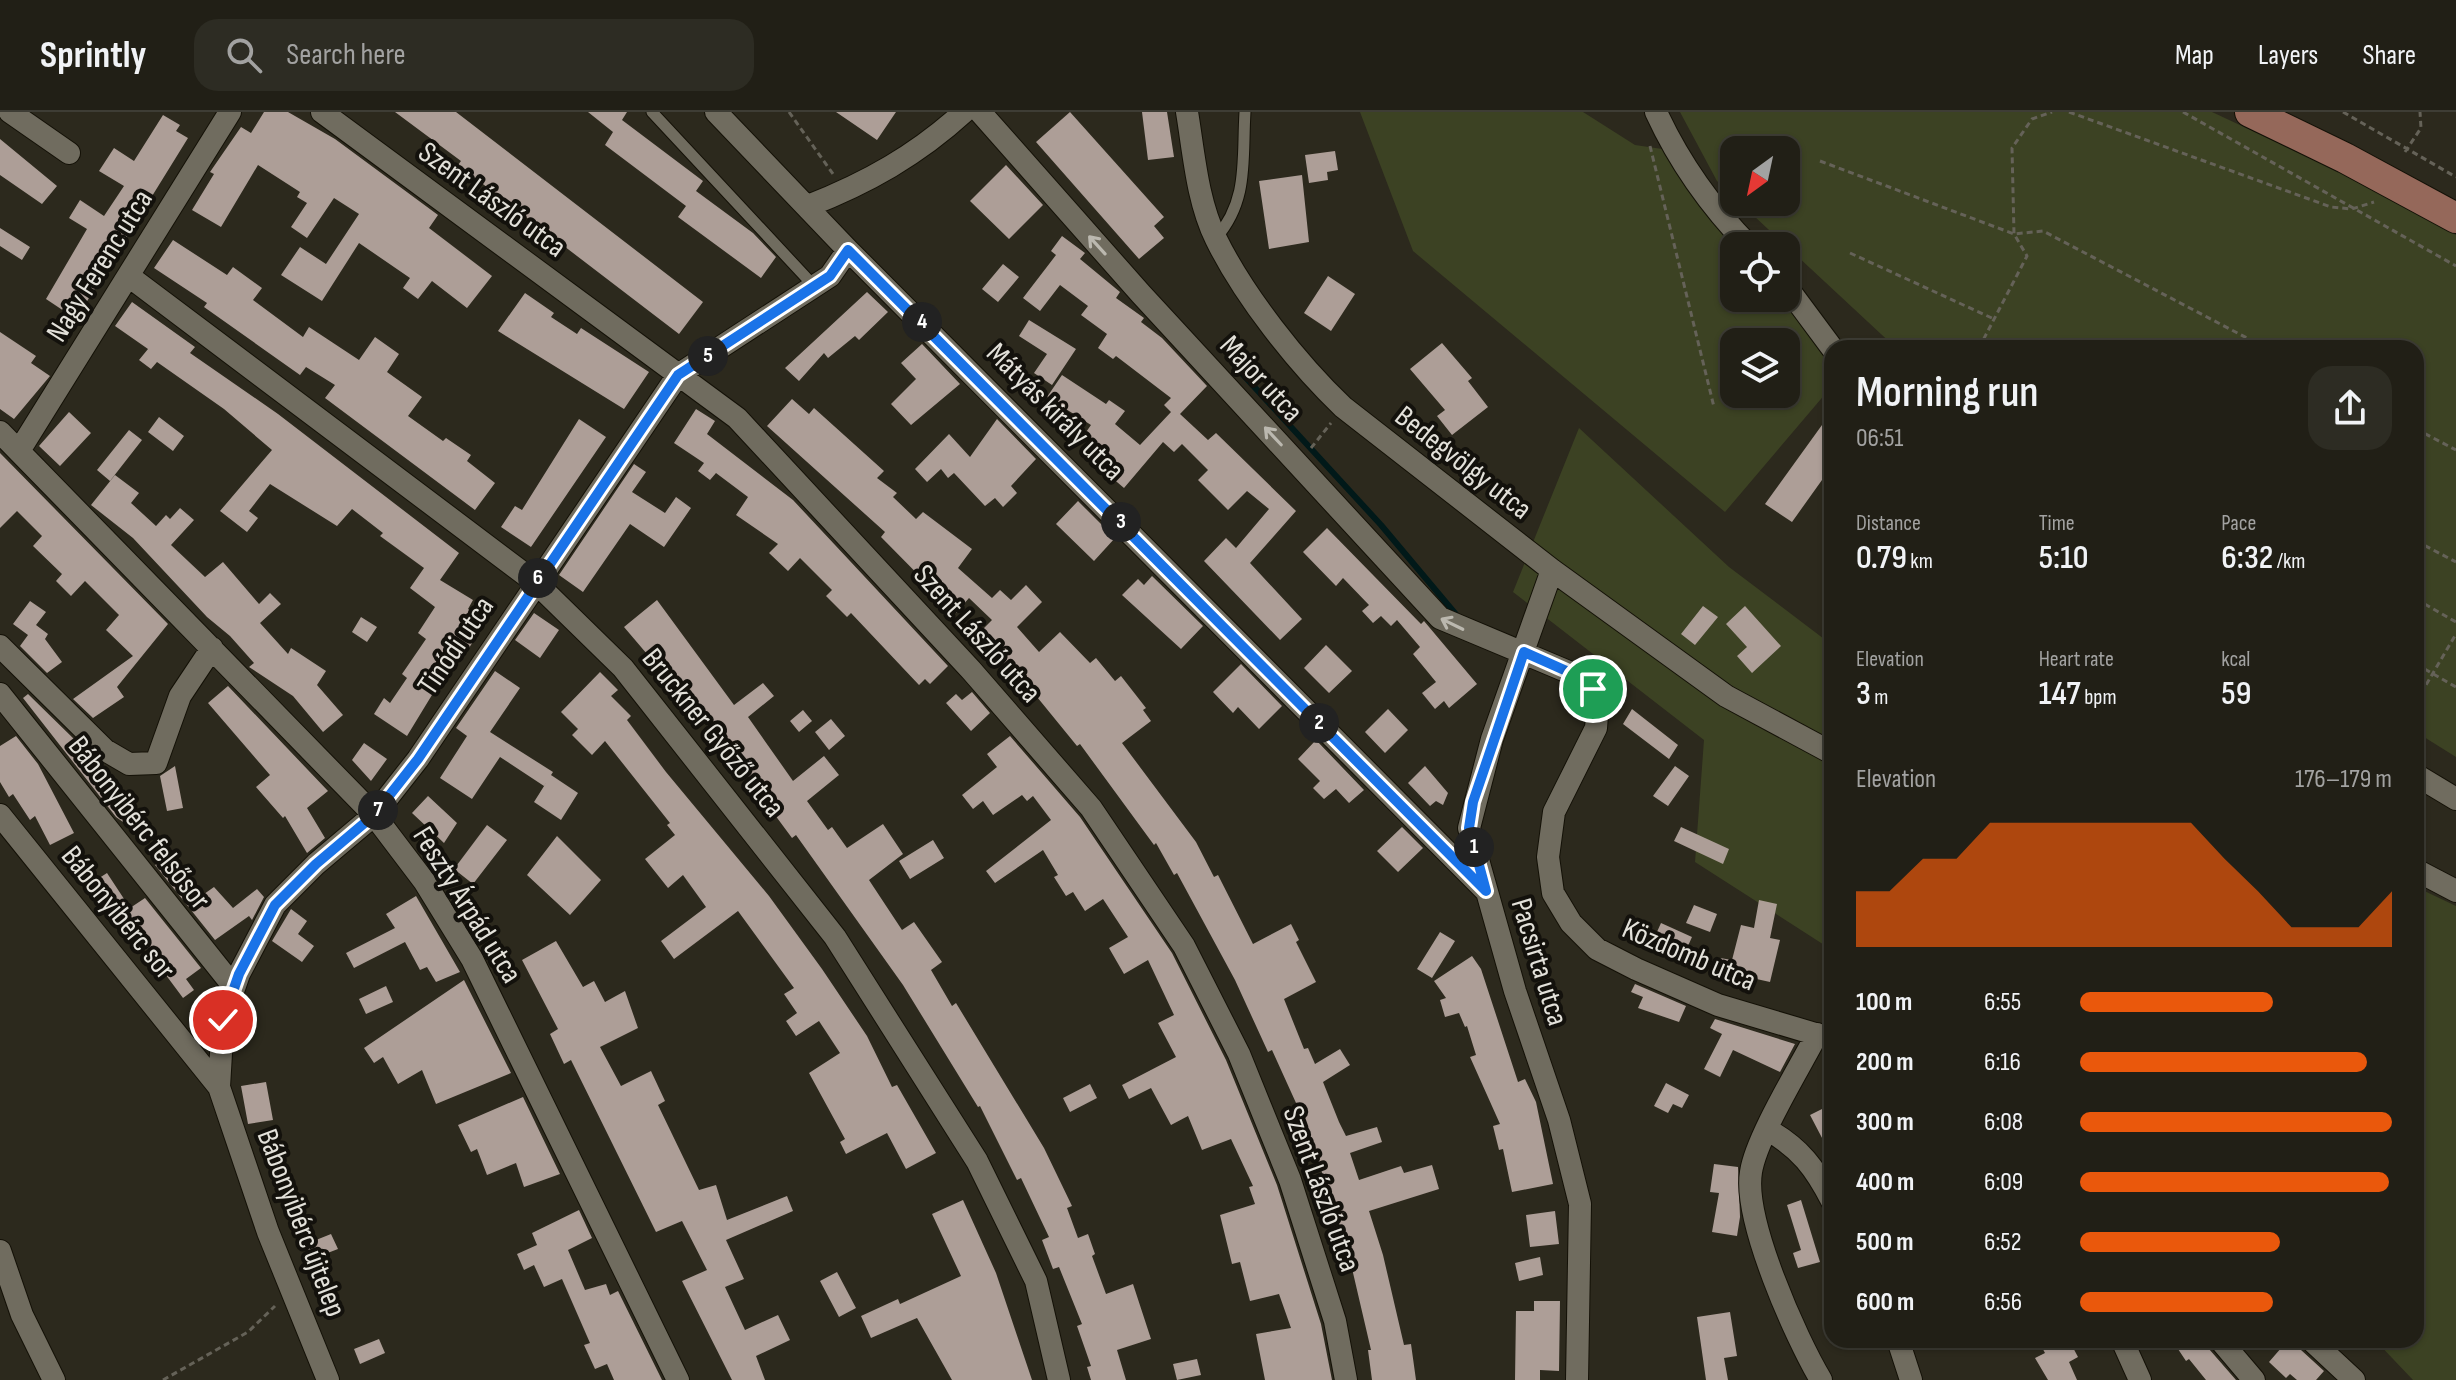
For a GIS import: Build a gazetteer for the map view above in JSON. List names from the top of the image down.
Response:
{
  "streets": {
    "street": [
      "Szent László utca",
      "Nagy Ferenc utca",
      "Major utca",
      "Mátyás király utca",
      "Bedegvölgy utca",
      "Tinódi utca",
      "Bruckner Győző utca",
      "Bábonyibérc felsősor",
      "Feszty Árpád utca",
      "Bábonyibérc sor",
      "Közdomb utca",
      "Pacsirta utca",
      "Bábonyibérc újtelep"
    ]
  },
  "crossings": [
    ["Szent László utca", "Tinódi utca"],
    ["Nagy Ferenc utca", "Bruckner Győző utca"],
    ["Nagy Ferenc utca", "Feszty Árpád utca"],
    ["Major utca", "Közdomb utca"],
    ["Major utca", "Pacsirta utca"],
    ["Mátyás király utca", "Tinódi utca"],
    ["Mátyás király utca", "Pacsirta utca"],
    ["Bedegvölgy utca", "Pacsirta utca"],
    ["Tinódi utca", "Bruckner Győző utca"],
    ["Tinódi utca", "Bábonyibérc felsősor"],
    ["Tinódi utca", "Feszty Árpád utca"],
    ["Tinódi utca", "Bábonyibérc sor"],
    ["Tinódi utca", "Bábonyibérc újtelep"],
    ["Bábonyibérc sor", "Bábonyibérc újtelep"],
    ["Közdomb utca", "Pacsirta utca"]
  ],
  "one_way": ["Major utca"],
  "north": "bottom left",
  "page": {
    "header": "Sprintly",
    "search": "Search here",
    "nav": ["Map", "Layers", "Share"],
    "pins": [
      "4",
      "5",
      "3",
      "6",
      "2",
      "7",
      "1"
    ],
    "heading": ["Morning run", "06:51"],
    "stats": [
      ["Distance", "0.79 km"],
      ["Time", "5:10"],
      ["Pace", "6:32 /km"],
      ["Elevation", "3 m"],
      ["Heart rate", "147 bpm"],
      ["kcal", "59"]
    ],
    "chart": ["Elevation", "176–179 m"],
    "list": [
      {
        "name": "100 m",
        "note": "6:55"
      },
      {
        "name": "200 m",
        "note": "6:16"
      },
      {
        "name": "300 m",
        "note": "6:08"
      },
      {
        "name": "400 m",
        "note": "6:09"
      },
      {
        "name": "500 m",
        "note": "6:52"
      },
      {
        "name": "600 m",
        "note": "6:56"
      }
    ]
  }
}
